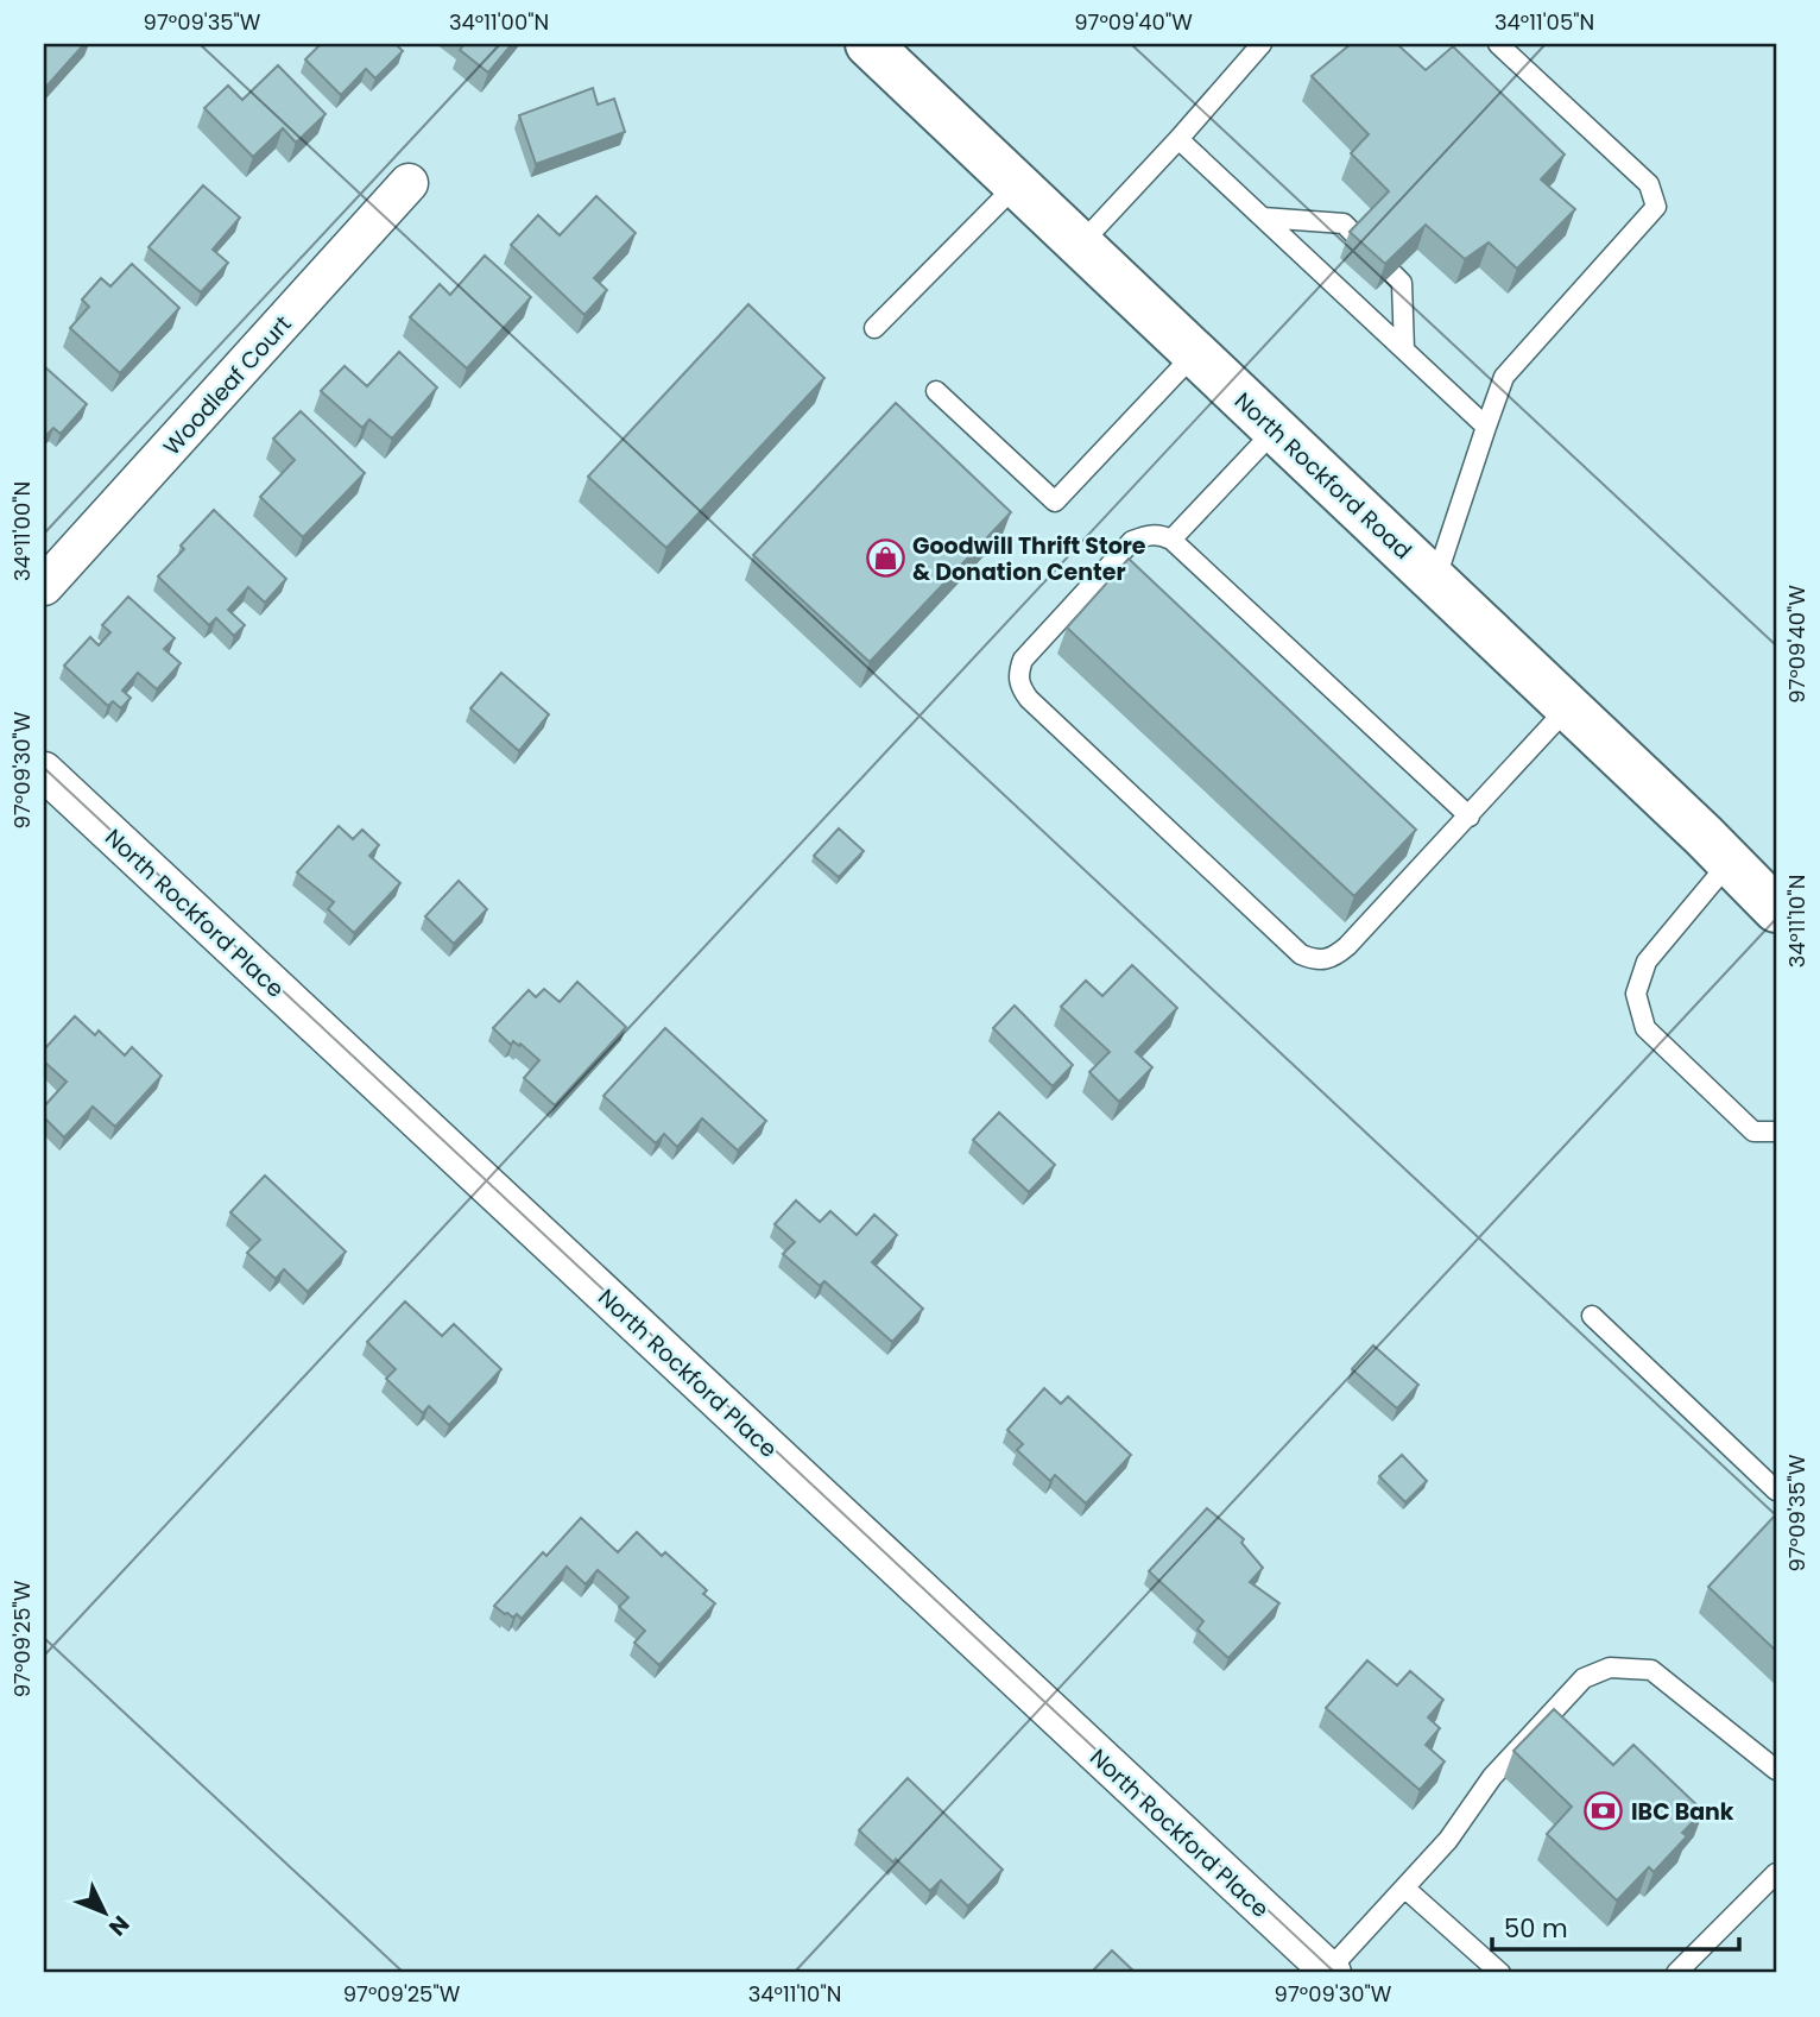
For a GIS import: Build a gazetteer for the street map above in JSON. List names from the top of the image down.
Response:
{
  "streets": {
    "street": ["Woodleaf Court", "North Rockford Road", "North Rockford Place"]
  },
  "places": {
    "shop": ["Goodwill Thrift Store & Donation Center"],
    "bank": ["IBC Bank"]
  },
  "scale_bar": "50 m",
  "north": "bottom right",
  "coordinates": [
    "97°09'35\"W",
    "34°11'00\"N",
    "97°09'40\"W",
    "34°11'05\"N",
    "97°09'30\"W",
    "34°11'10\"N",
    "97°09'25\"W"
  ]
}
